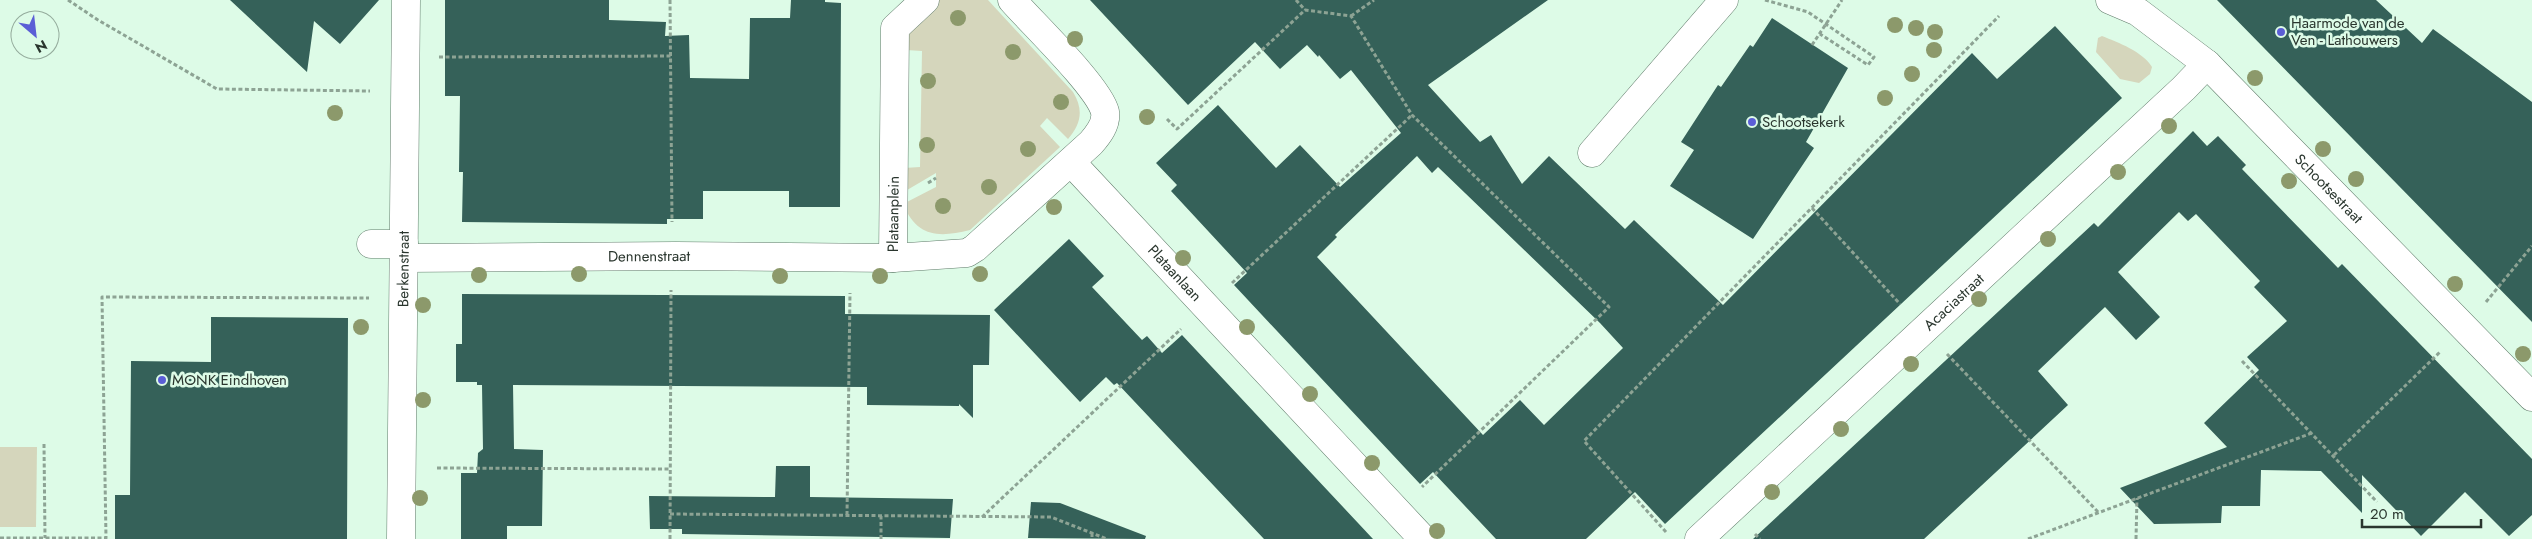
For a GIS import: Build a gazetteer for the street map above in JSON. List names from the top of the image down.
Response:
{
  "streets": {
    "street": [
      "Schootsestraat",
      "Plataanplein",
      "Dennenstraat",
      "Berkenstraat",
      "Plataanlaan",
      "Acaciastraat"
    ]
  },
  "crossings": [
    ["Schootsestraat", "Acaciastraat"],
    ["Plataanplein", "Dennenstraat"],
    ["Plataanplein", "Plataanlaan"],
    ["Dennenstraat", "Berkenstraat"]
  ],
  "places": ["Haarmode van de Ven - Lathouwers", "Schootsekerk", "MONK Eindhoven"],
  "scale_bar": "20 m",
  "north": "bottom right"
}
